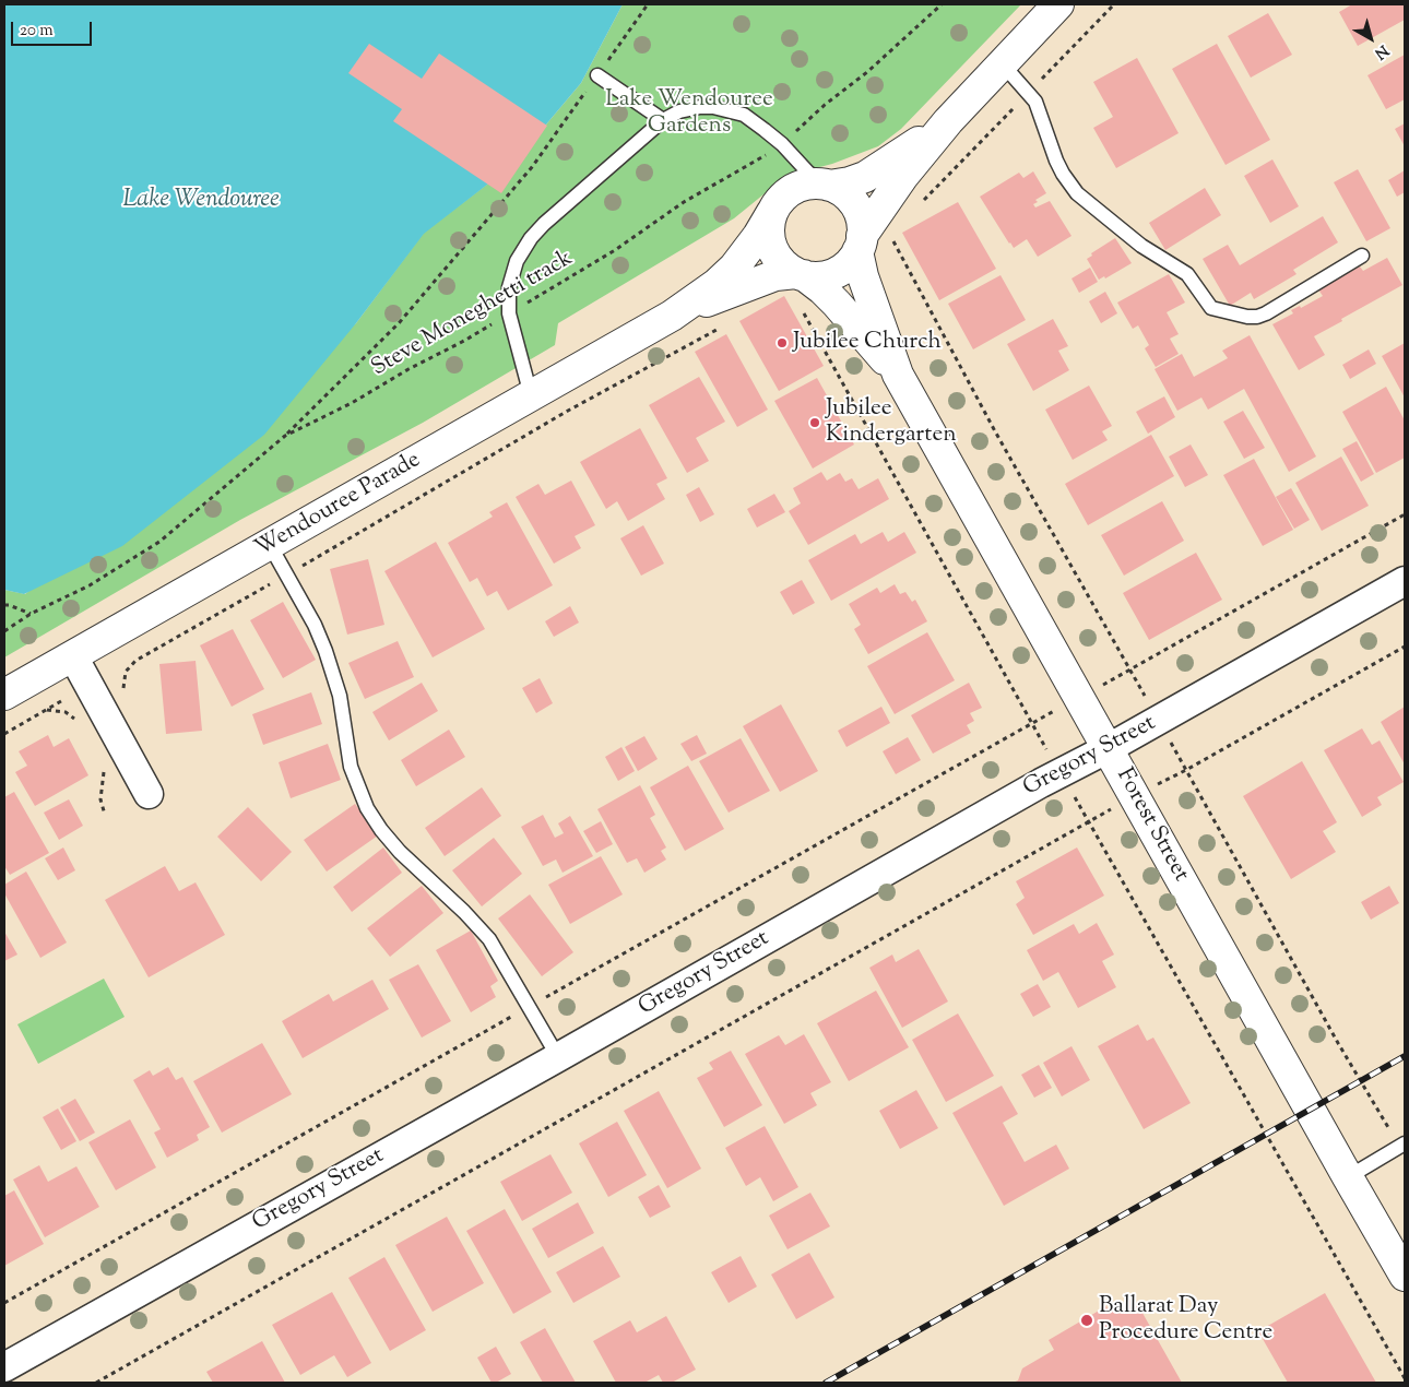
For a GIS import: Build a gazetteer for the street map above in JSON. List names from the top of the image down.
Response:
{
  "streets": {
    "street": ["Wendouree Parade", "Gregory Street", "Forest Street"],
    "path": ["Steve Moneghetti track"]
  },
  "crossings": [
    ["Wendouree Parade", "Forest Street"],
    ["Gregory Street", "Forest Street"]
  ],
  "water": ["Lake Wendouree"],
  "parks": ["Lake Wendouree Gardens"],
  "places": ["Jubilee Church", "Jubilee Kindergarten", "Ballarat Day Procedure Centre"],
  "scale_bar": "20 m",
  "north": "bottom right"
}
